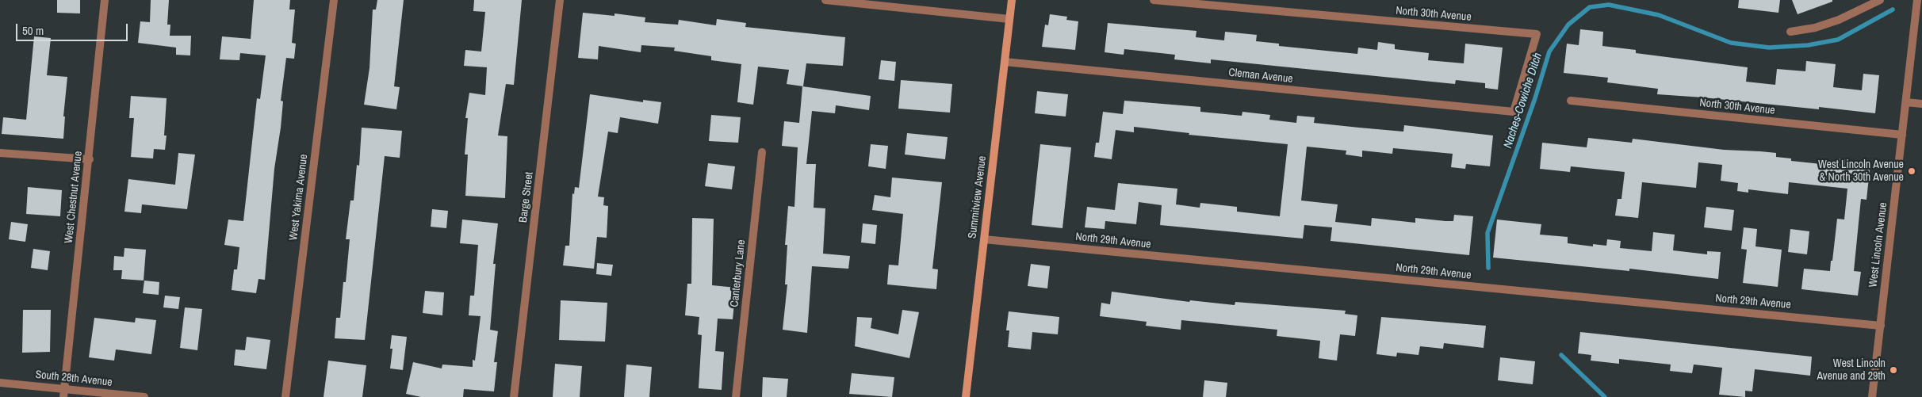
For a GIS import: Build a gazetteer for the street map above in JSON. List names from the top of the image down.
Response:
{
  "streets": {
    "main road": ["Summitview Avenue"],
    "street": [
      "North 30th Avenue",
      "Cleman Avenue",
      "West Chestnut Avenue",
      "West Yakima Avenue",
      "Barge Street",
      "North 29th Avenue",
      "West Lincoln Avenue",
      "Canterbury Lane",
      "South 28th Avenue"
    ]
  },
  "crossings": [
    ["North 30th Avenue", "Cleman Avenue"],
    ["North 30th Avenue", "West Lincoln Avenue"],
    ["Cleman Avenue", "Summitview Avenue"],
    ["West Chestnut Avenue", "South 28th Avenue"],
    ["Summitview Avenue", "North 29th Avenue"],
    ["North 29th Avenue", "West Lincoln Avenue"]
  ],
  "water": ["Naches-Cowiche Ditch"],
  "places": ["West Lincoln Avenue & North 30th Avenue", "West Lincoln Avenue and 29th"],
  "scale_bar": "50 m"
}
